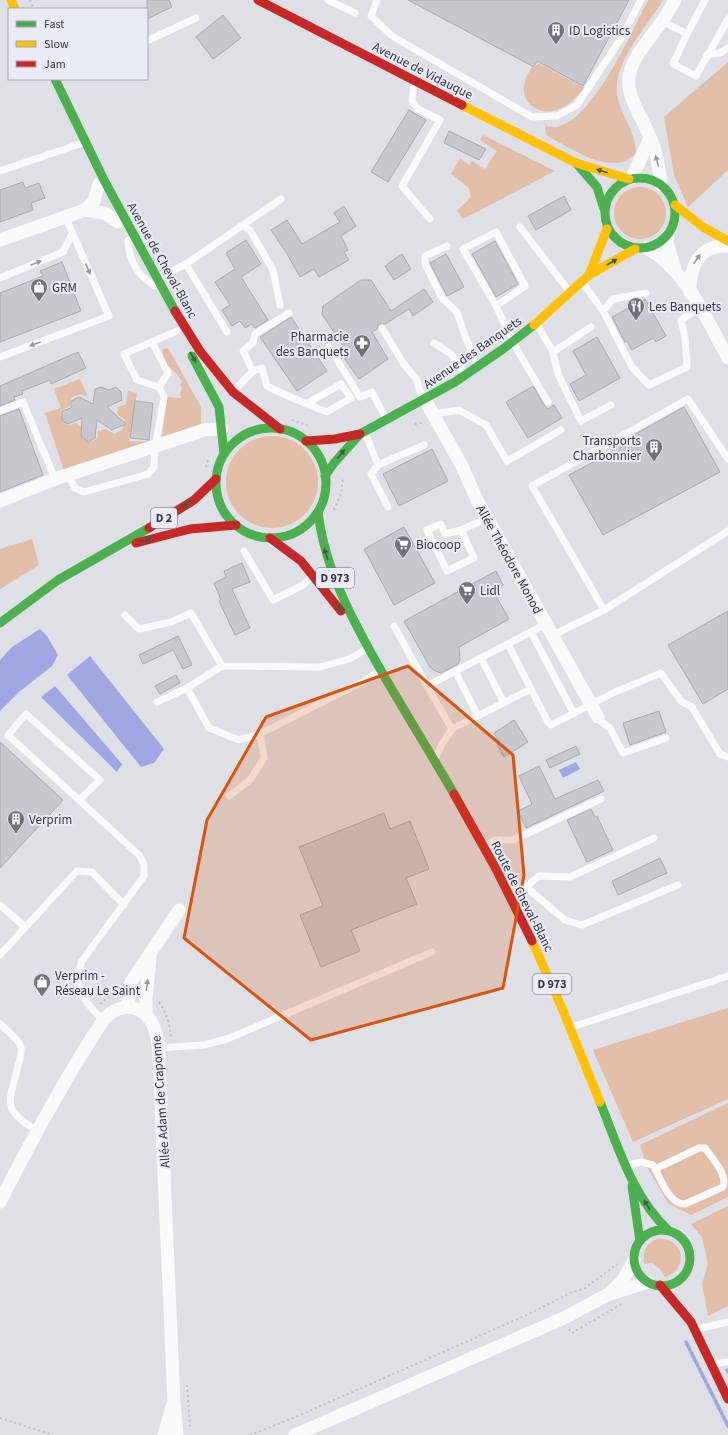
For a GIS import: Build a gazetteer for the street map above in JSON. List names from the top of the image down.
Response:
{
  "streets": {
    "main road": [
      "Avenue de Vidauque",
      "Avenue de Cheval-Blanc",
      "Avenue des Banquets",
      "D 2",
      "D 973",
      "Route de Cheval-Blanc"
    ],
    "street": ["Allée Théodore Monod", "Allée Adam de Craponne"]
  },
  "crossings": [
    ["Avenue de Vidauque", "Avenue des Banquets"],
    ["Avenue de Cheval-Blanc", "Avenue des Banquets"],
    ["Avenue de Cheval-Blanc", "D 2"],
    ["Avenue de Cheval-Blanc", "D 973"],
    ["Avenue des Banquets", "D 2"],
    ["Avenue des Banquets", "Allée Théodore Monod"],
    ["Avenue des Banquets", "D 973"],
    ["D 2", "D 973"],
    ["D 973", "Route de Cheval-Blanc"]
  ],
  "places": {
    "building": ["ID Logistics", "Transports Charbonnier", "Verprim"],
    "shop": ["GRM", "Verprim - Réseau Le Saint"],
    "restaurant": ["Les Banquets"],
    "pharmacy": ["Pharmacie des Banquets"],
    "supermarket": ["Biocoop", "Lidl"]
  },
  "legend": ["Fast", "Slow", "Jam"]
}
